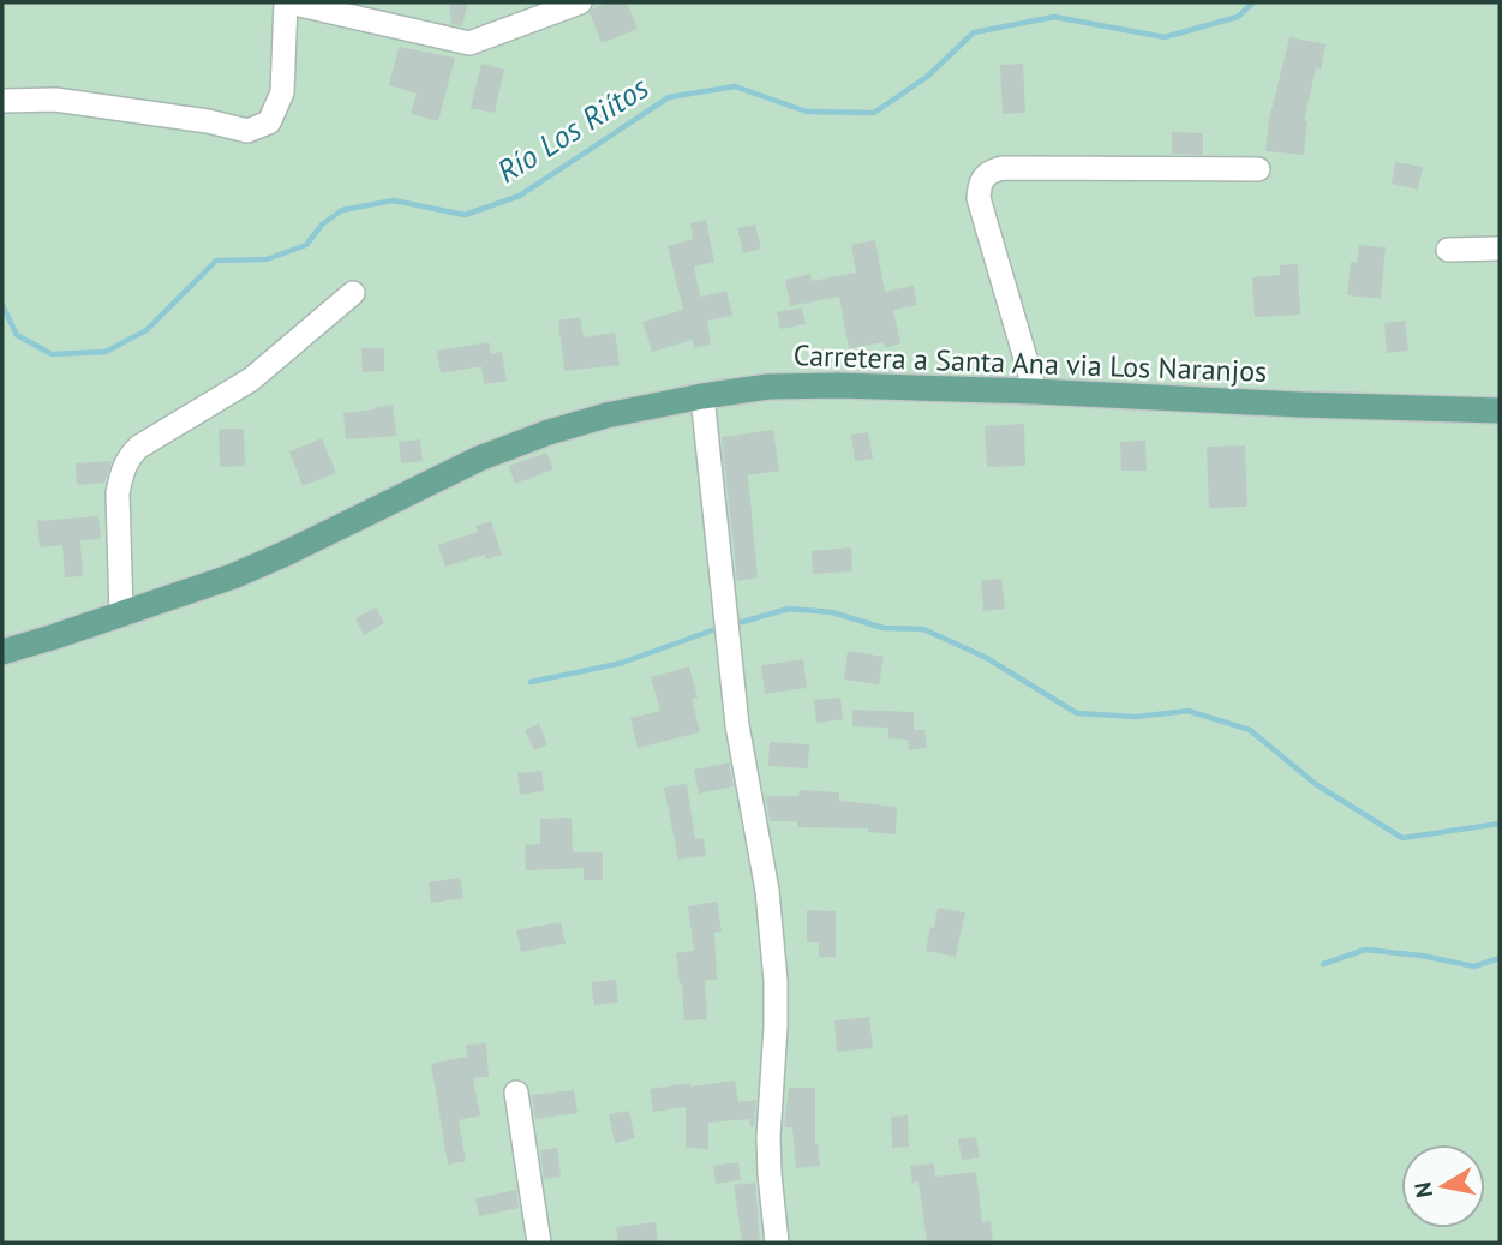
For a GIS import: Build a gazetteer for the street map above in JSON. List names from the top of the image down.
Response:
{
  "streets": {
    "main road": ["Carretera a Santa Ana via Los Naranjos"]
  },
  "water": ["Río Los Riítos"],
  "north": "left"
}
